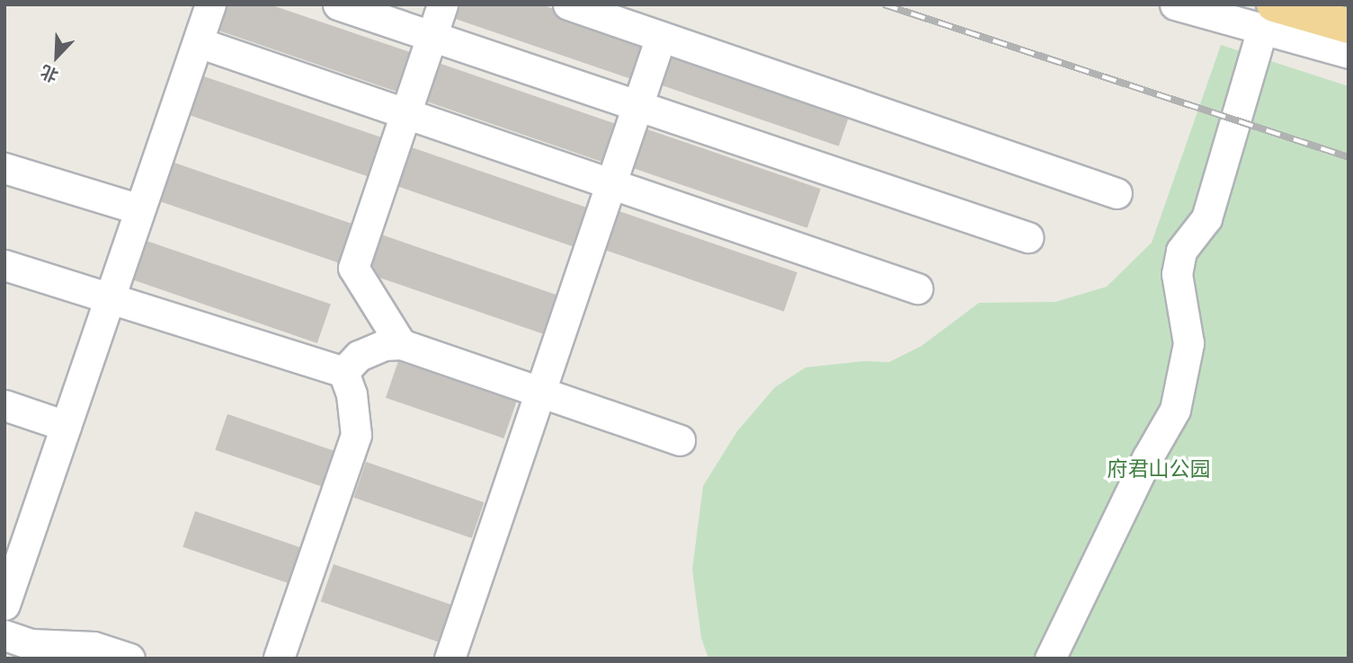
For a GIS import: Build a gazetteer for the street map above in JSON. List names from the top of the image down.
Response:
{
  "parks": ["府君山公园"],
  "north": "bottom left"
}
